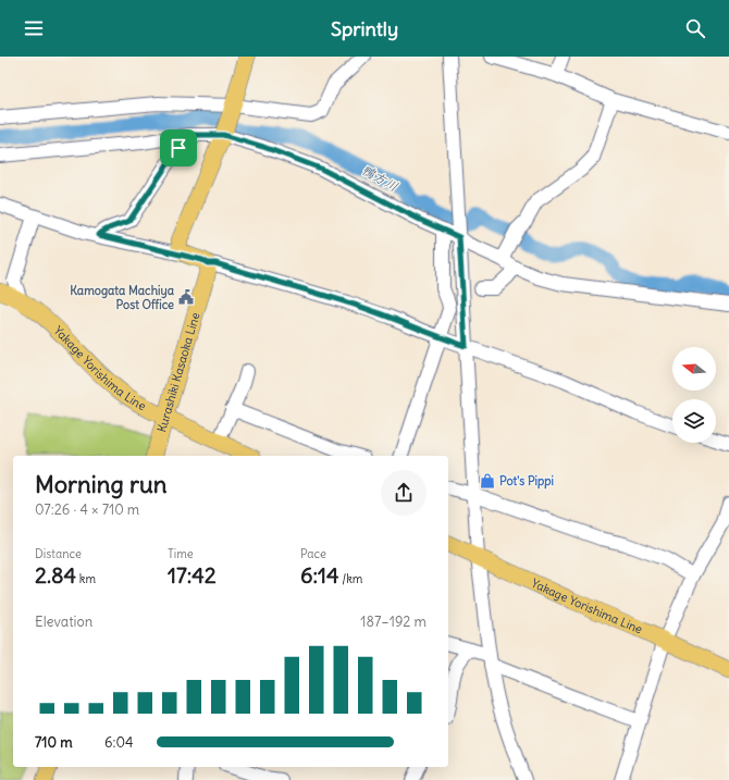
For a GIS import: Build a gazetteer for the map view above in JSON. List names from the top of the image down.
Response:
{
  "streets": {
    "main road": ["Yakage Yorishima Line", "Kurashiki Kasaoka Line"]
  },
  "crossings": [
    ["Yakage Yorishima Line", "Kurashiki Kasaoka Line"]
  ],
  "water": ["鴨方川"],
  "places": {
    "public building": ["Kamogata Machiya Post Office"],
    "shop": ["Pot's Pippi"]
  },
  "north": "left",
  "page": {
    "header": "Sprintly",
    "heading": ["Morning run", "07:26 · 4 × 710 m"],
    "stats": [
      ["Distance", "2.84 km"],
      ["Time", "17:42"],
      ["Pace", "6:14 /km"]
    ],
    "chart": ["Elevation", "187–192 m"],
    "list": [
      {
        "name": "710 m",
        "note": "6:04"
      }
    ]
  }
}
